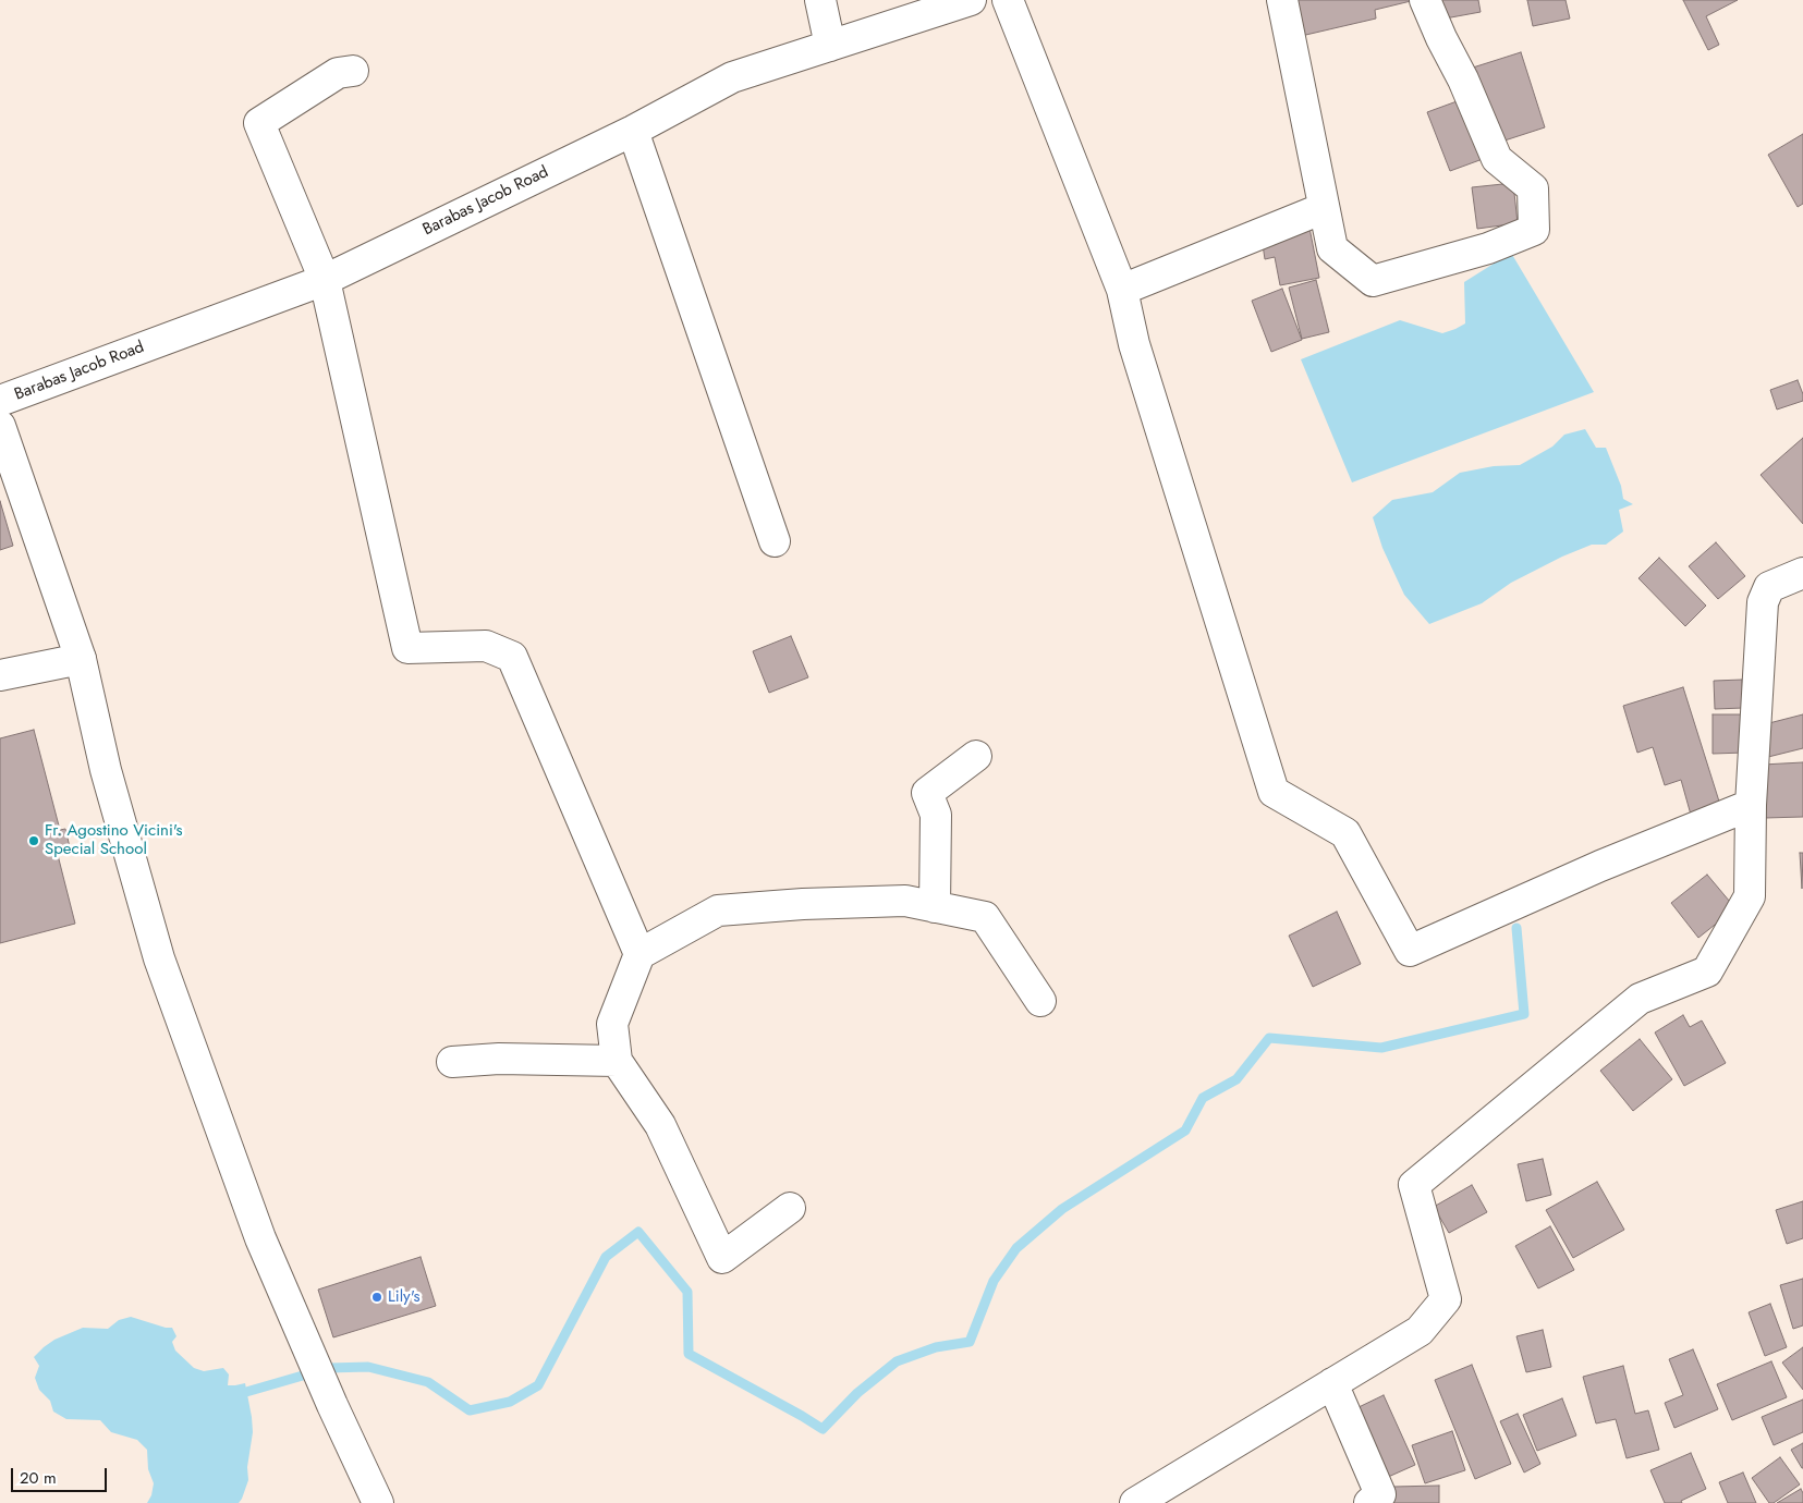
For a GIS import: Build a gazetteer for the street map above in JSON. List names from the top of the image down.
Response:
{
  "streets": {
    "street": ["Barabas Jacob Road"]
  },
  "places": ["Fr. Agostino Vicini's Special School", "Lily's"],
  "scale_bar": "20 m"
}
